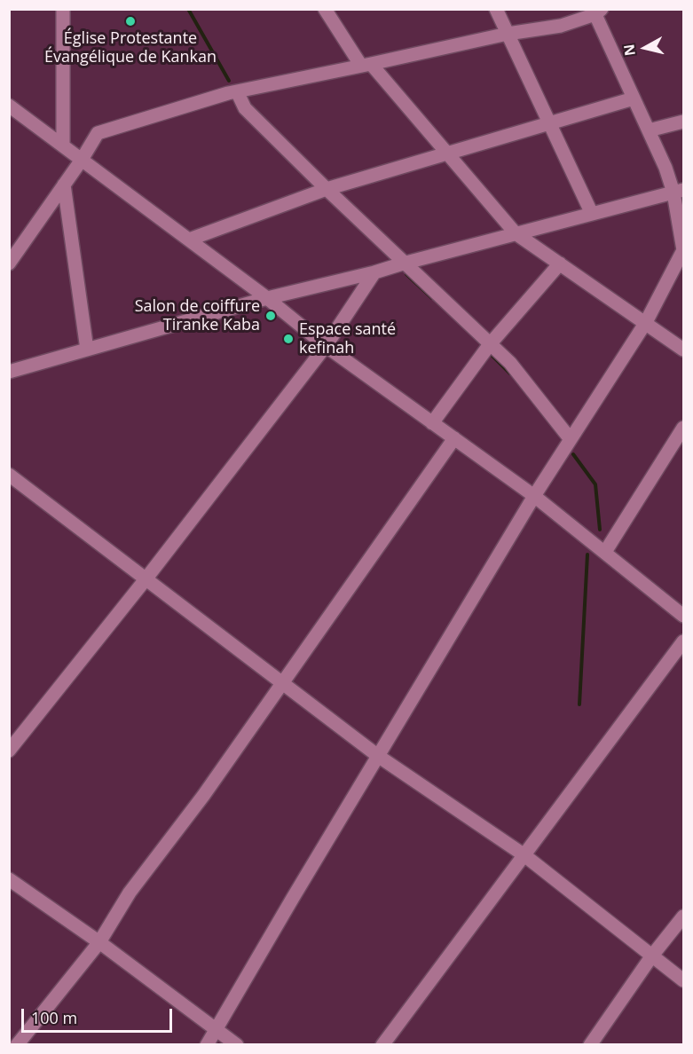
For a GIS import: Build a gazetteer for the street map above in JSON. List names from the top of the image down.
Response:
{
  "places": ["Église Protestante Évangélique de Kankan", "Salon de coiffure Tiranke Kaba", "Espace santé kefinah"],
  "scale_bar": "100 m",
  "north": "left"
}
